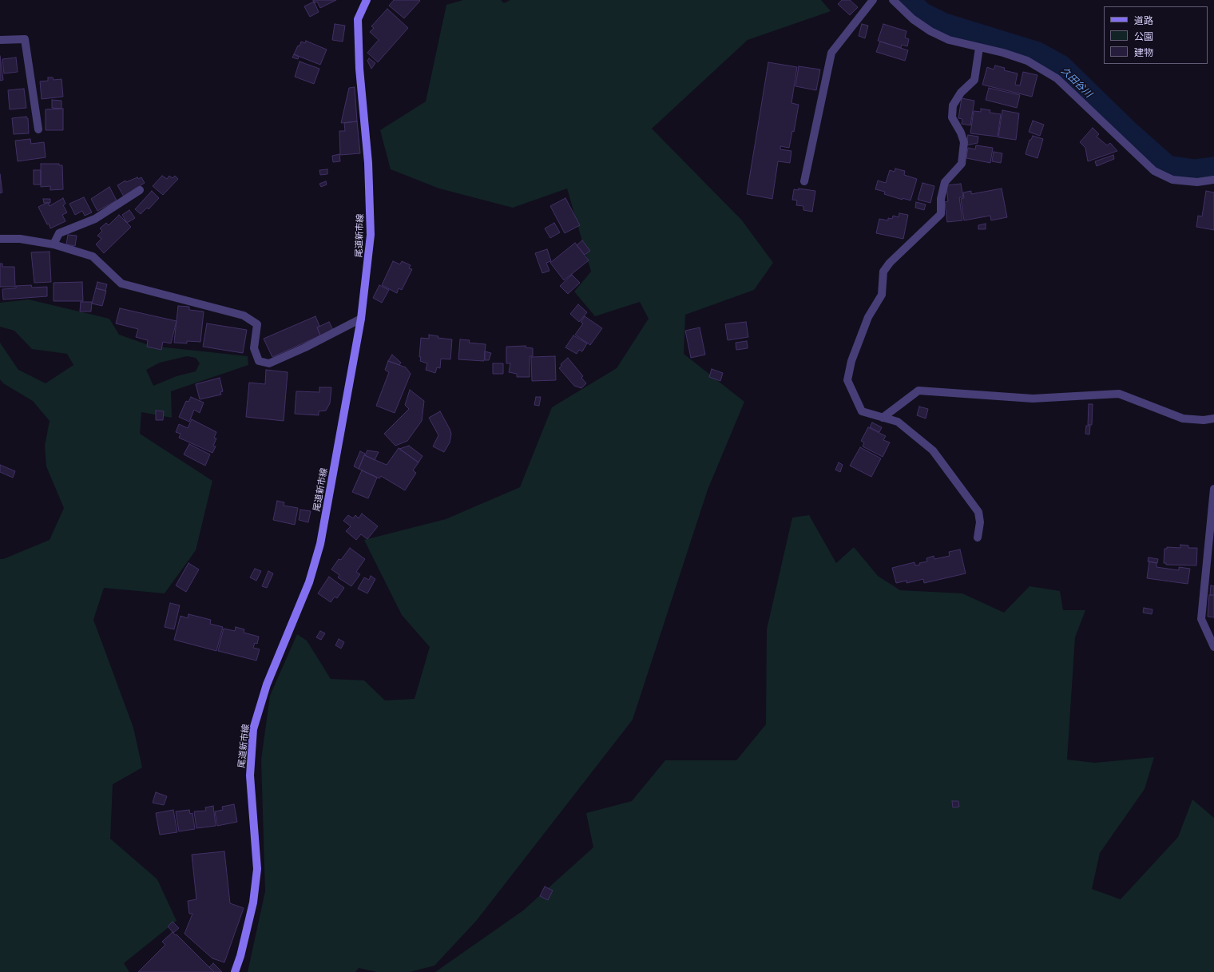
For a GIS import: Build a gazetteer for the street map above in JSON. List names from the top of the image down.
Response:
{
  "streets": {
    "main road": ["尾道新市線"]
  },
  "water": ["久田谷川"],
  "legend": ["道路", "公園", "建物"]
}
